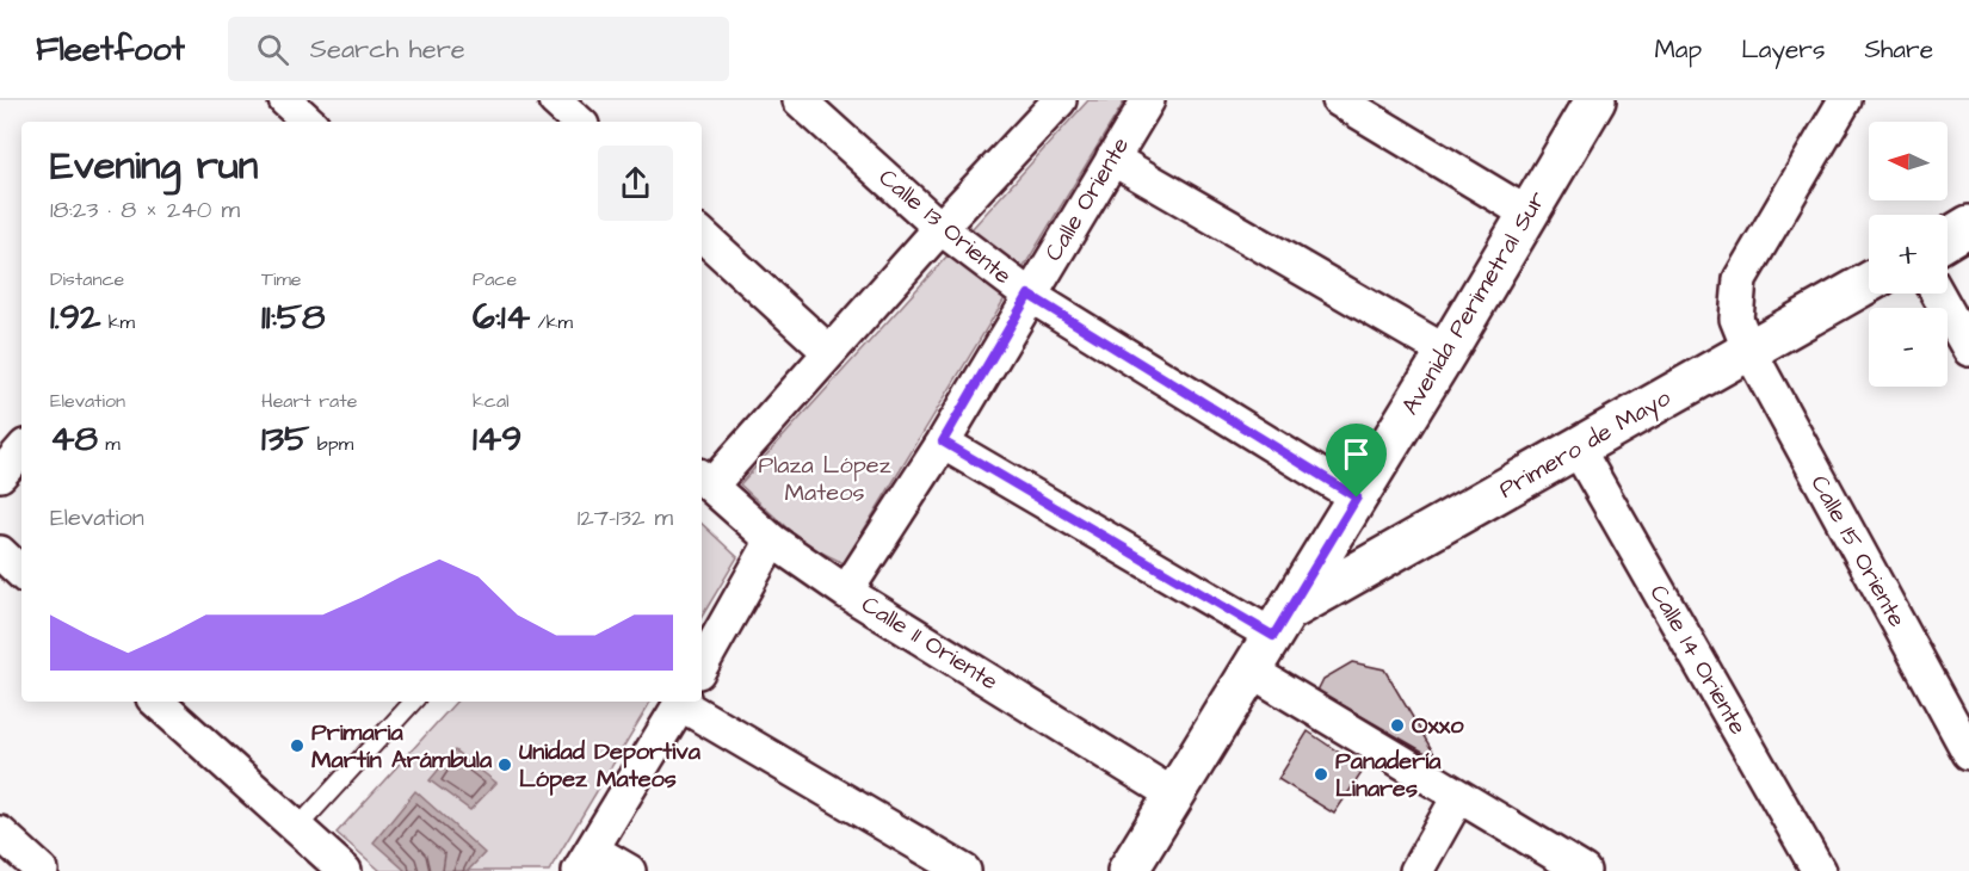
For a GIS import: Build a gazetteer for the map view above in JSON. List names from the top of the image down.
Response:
{
  "streets": {
    "street": [
      "Calle Oriente",
      "Calle 13 Oriente",
      "Avenida Perimetral Sur",
      "Primero de Mayo",
      "Calle 15 Oriente",
      "Calle 11 Oriente",
      "Calle 14 Oriente"
    ]
  },
  "crossings": [
    ["Calle Oriente", "Calle 13 Oriente"],
    ["Calle Oriente", "Calle 11 Oriente"],
    ["Calle 13 Oriente", "Avenida Perimetral Sur"],
    ["Avenida Perimetral Sur", "Primero de Mayo"],
    ["Avenida Perimetral Sur", "Calle 11 Oriente"],
    ["Primero de Mayo", "Calle 15 Oriente"],
    ["Primero de Mayo", "Calle 14 Oriente"]
  ],
  "parks": ["Plaza López Mateos"],
  "places": [
    "Oxxo",
    "Primaria Martín Arámbula",
    "Unidad Deportiva López Mateos",
    "Panadería Linares"
  ],
  "north": "left",
  "page": {
    "header": "Fleetfoot",
    "search": "Search here",
    "nav": ["Map", "Layers", "Share"],
    "map_buttons": ["+", "−"],
    "heading": ["Evening run", "18:23 · 8 × 240 m"],
    "stats": [
      ["Distance", "1.92 km"],
      ["Time", "11:58"],
      ["Pace", "6:14 /km"],
      ["Elevation", "48 m"],
      ["Heart rate", "135 bpm"],
      ["kcal", "149"]
    ],
    "chart": ["Elevation", "127–132 m"]
  }
}
